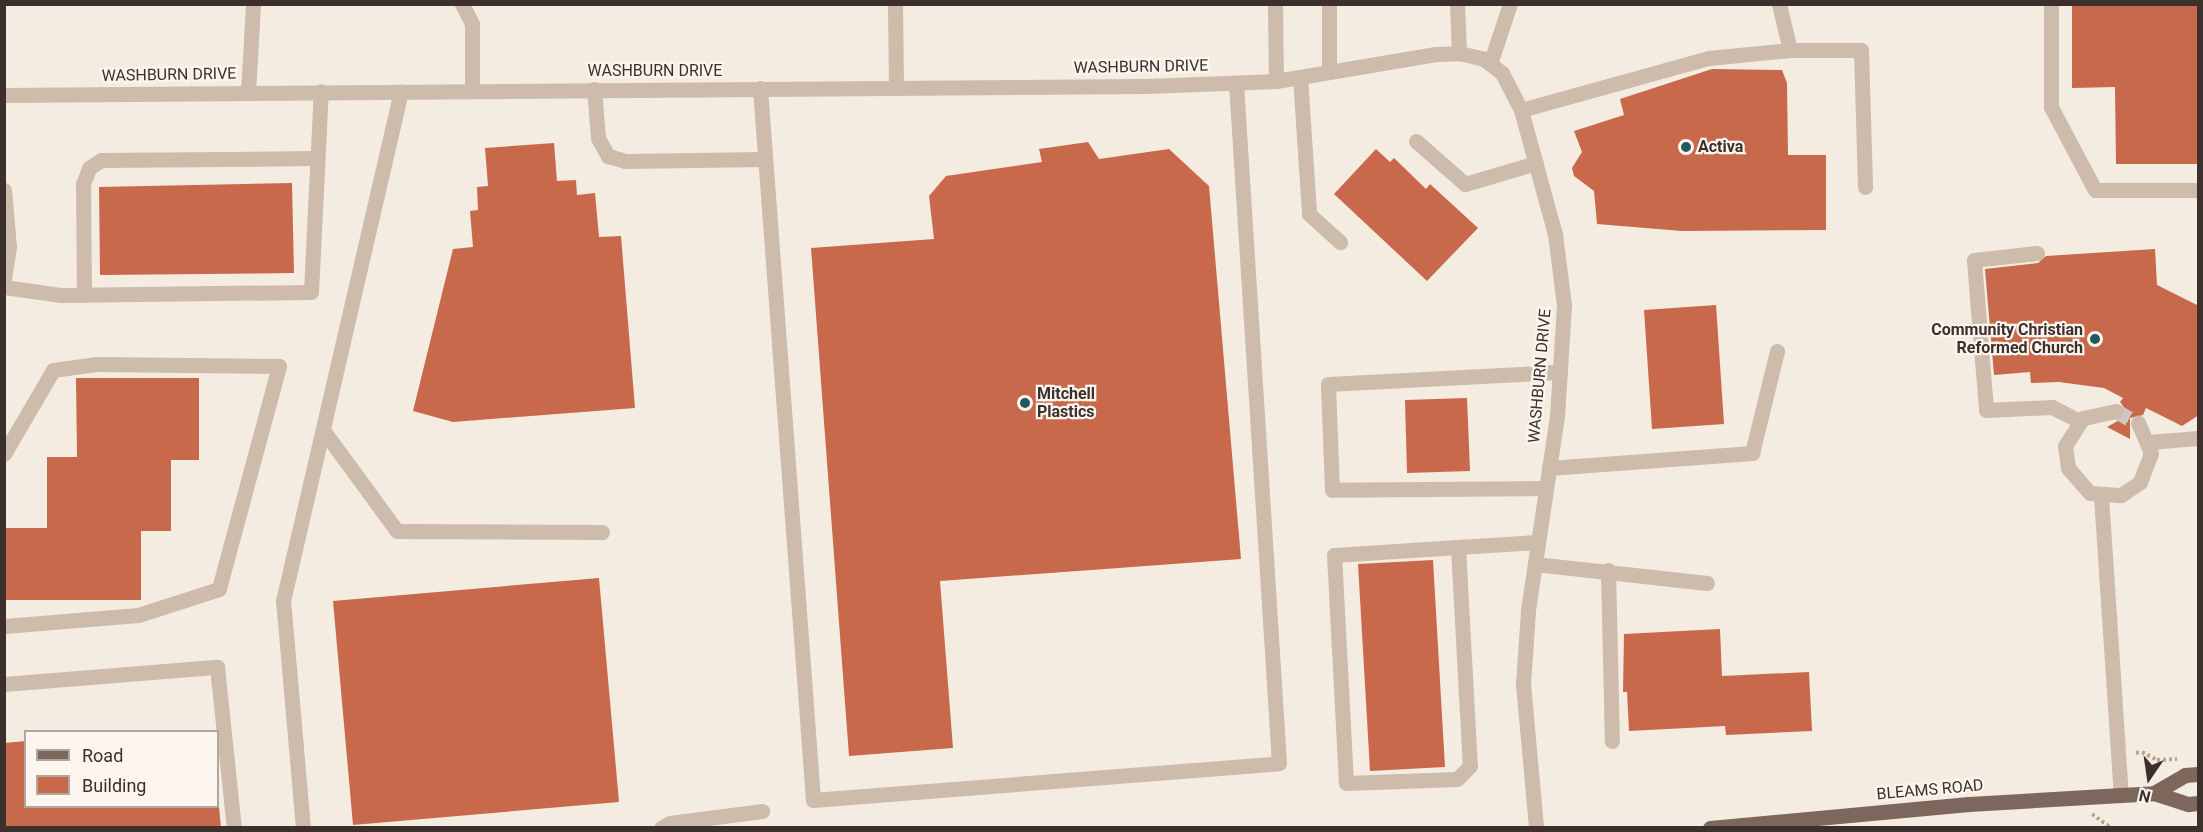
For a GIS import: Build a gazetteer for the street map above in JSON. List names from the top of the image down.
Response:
{
  "streets": {
    "main road": ["BLEAMS ROAD"],
    "street": ["WASHBURN DRIVE"]
  },
  "places": ["Activa", "Community Christian Reformed Church", "Mitchell Plastics"],
  "legend": ["Road", "Building"],
  "north": "bottom"
}
